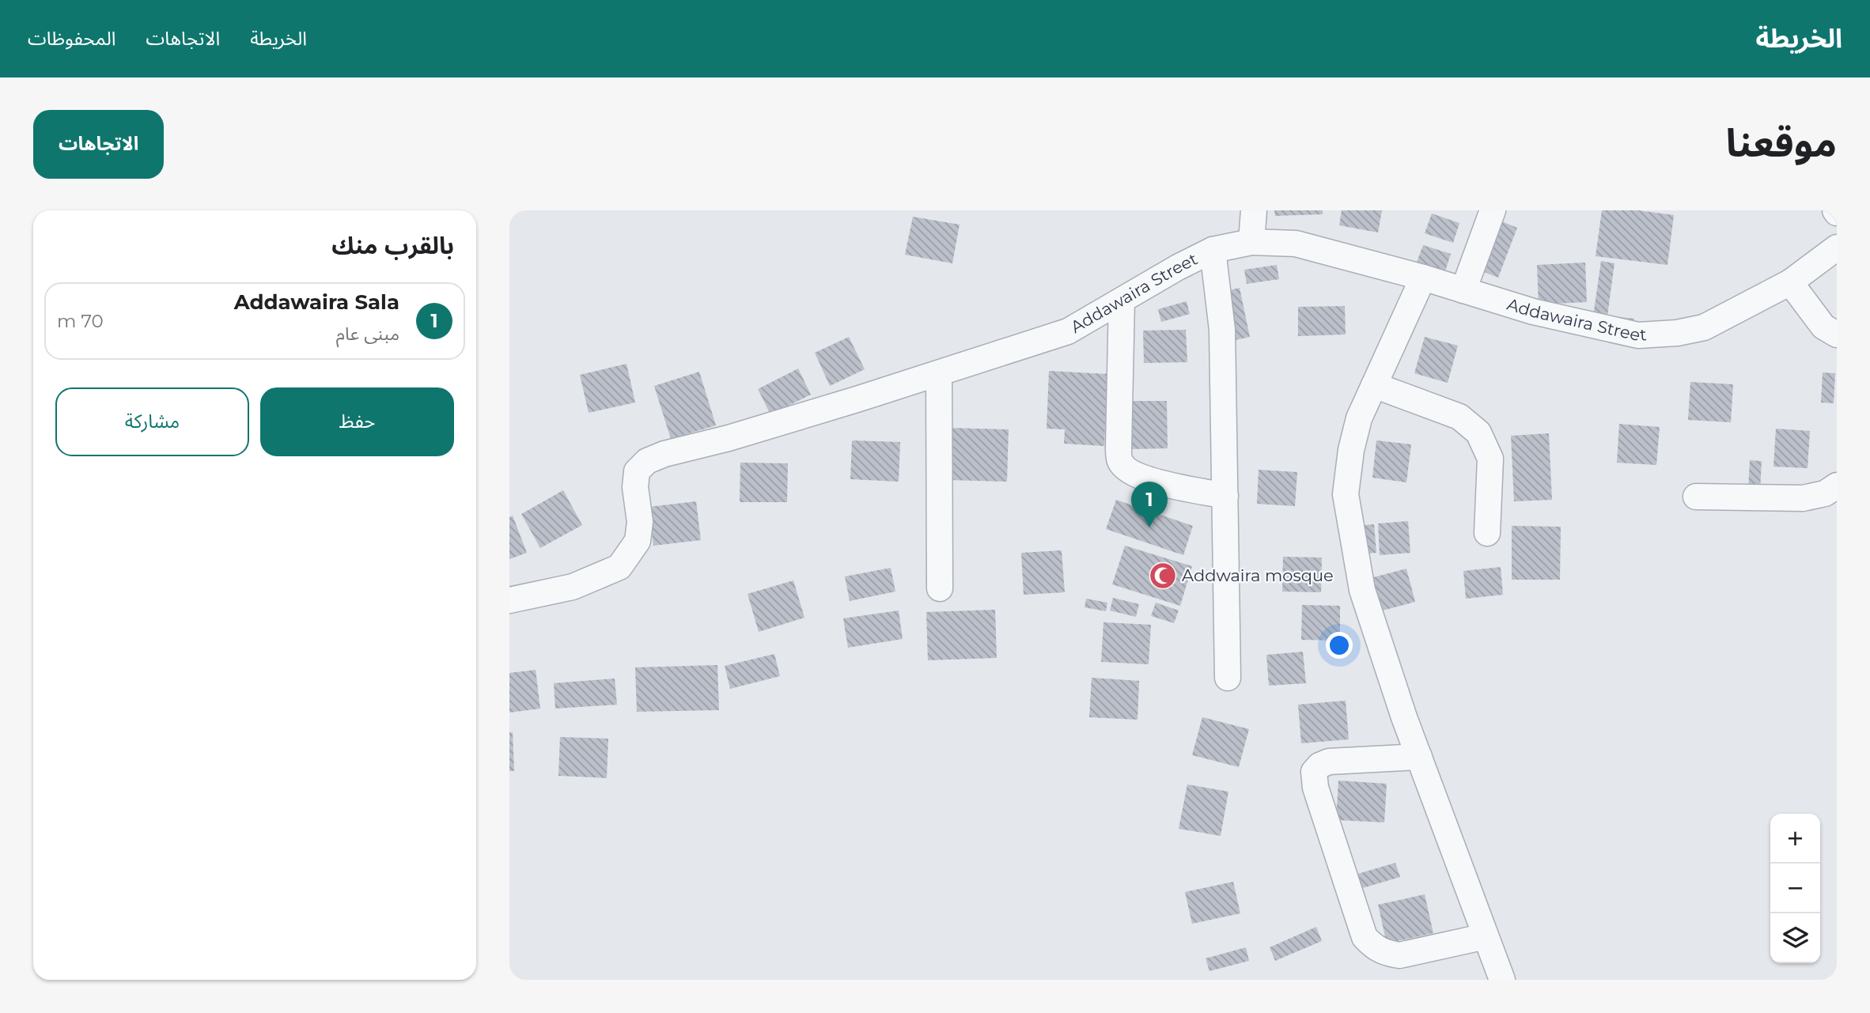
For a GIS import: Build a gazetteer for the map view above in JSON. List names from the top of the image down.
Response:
{
  "streets": {
    "street": ["Addawaira Street"]
  },
  "places": {
    "mosque": ["Addwaira mosque"]
  },
  "page": {
    "header": "الخريطة",
    "nav": ["الخريطة", "الاتجاهات", "المحفوظات"],
    "title": "موقعنا",
    "buttons": [
      "الاتجاهات",
      ["حفظ", "مشاركة"]
    ],
    "heading": "بالقرب منك",
    "list": [
      {
        "mark": "1",
        "name": "Addawaira Sala",
        "note": "مبنى عام",
        "value": "70 m"
      }
    ],
    "pins": "1",
    "map_buttons": ["+", "−"]
  }
}
